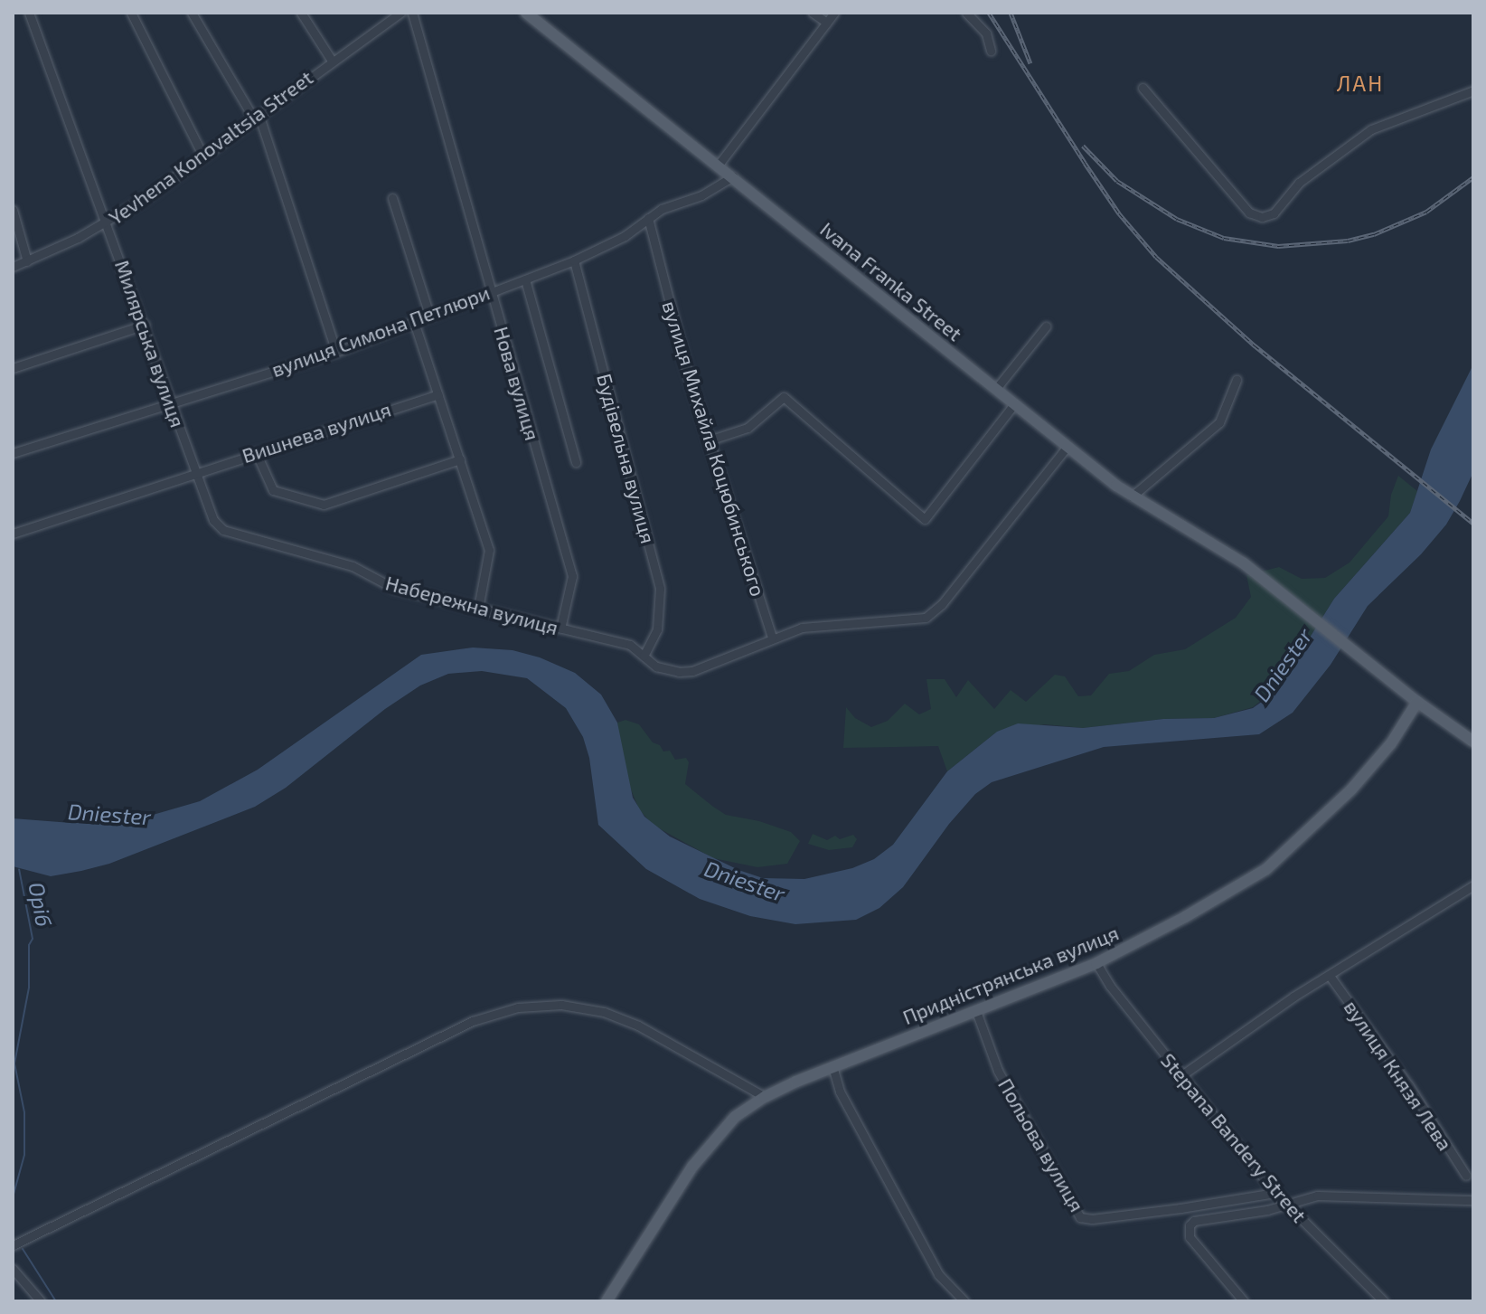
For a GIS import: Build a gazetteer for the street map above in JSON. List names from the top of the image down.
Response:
{
  "streets": {
    "main road": ["Ivana Franka Street", "Придністрянська вулиця"],
    "street": [
      "Yevhena Konovaltsia Street",
      "вулиця Симона Петлюри",
      "Милярська вулиця",
      "Нова вулиця",
      "Вишнева вулиця",
      "вулиця Михайла Коцюбинського",
      "Будівельна вулиця",
      "Набережна вулиця",
      "вулиця Князя Лева",
      "Stepana Bandery Street",
      "Польова вулиця"
    ]
  },
  "crossings": [
    ["Yevhena Konovaltsia Street", "Милярська вулиця"],
    ["Ivana Franka Street", "вулиця Симона Петлюри"],
    ["Ivana Franka Street", "Придністрянська вулиця"],
    ["вулиця Симона Петлюри", "Милярська вулиця"],
    ["вулиця Симона Петлюри", "Нова вулиця"],
    ["вулиця Симона Петлюри", "вулиця Михайла Коцюбинського"],
    ["вулиця Симона Петлюри", "Будівельна вулиця"],
    ["Милярська вулиця", "Вишнева вулиця"],
    ["Милярська вулиця", "Набережна вулиця"],
    ["Нова вулиця", "Набережна вулиця"],
    ["Вишнева вулиця", "Набережна вулиця"],
    ["вулиця Михайла Коцюбинського", "Набережна вулиця"],
    ["Будівельна вулиця", "Набережна вулиця"],
    ["Придністрянська вулиця", "Stepana Bandery Street"],
    ["Придністрянська вулиця", "Польова вулиця"],
    ["Stepana Bandery Street", "Польова вулиця"]
  ],
  "districts": ["ЛАН"],
  "water": ["Dniester", "Оріб"]
}
